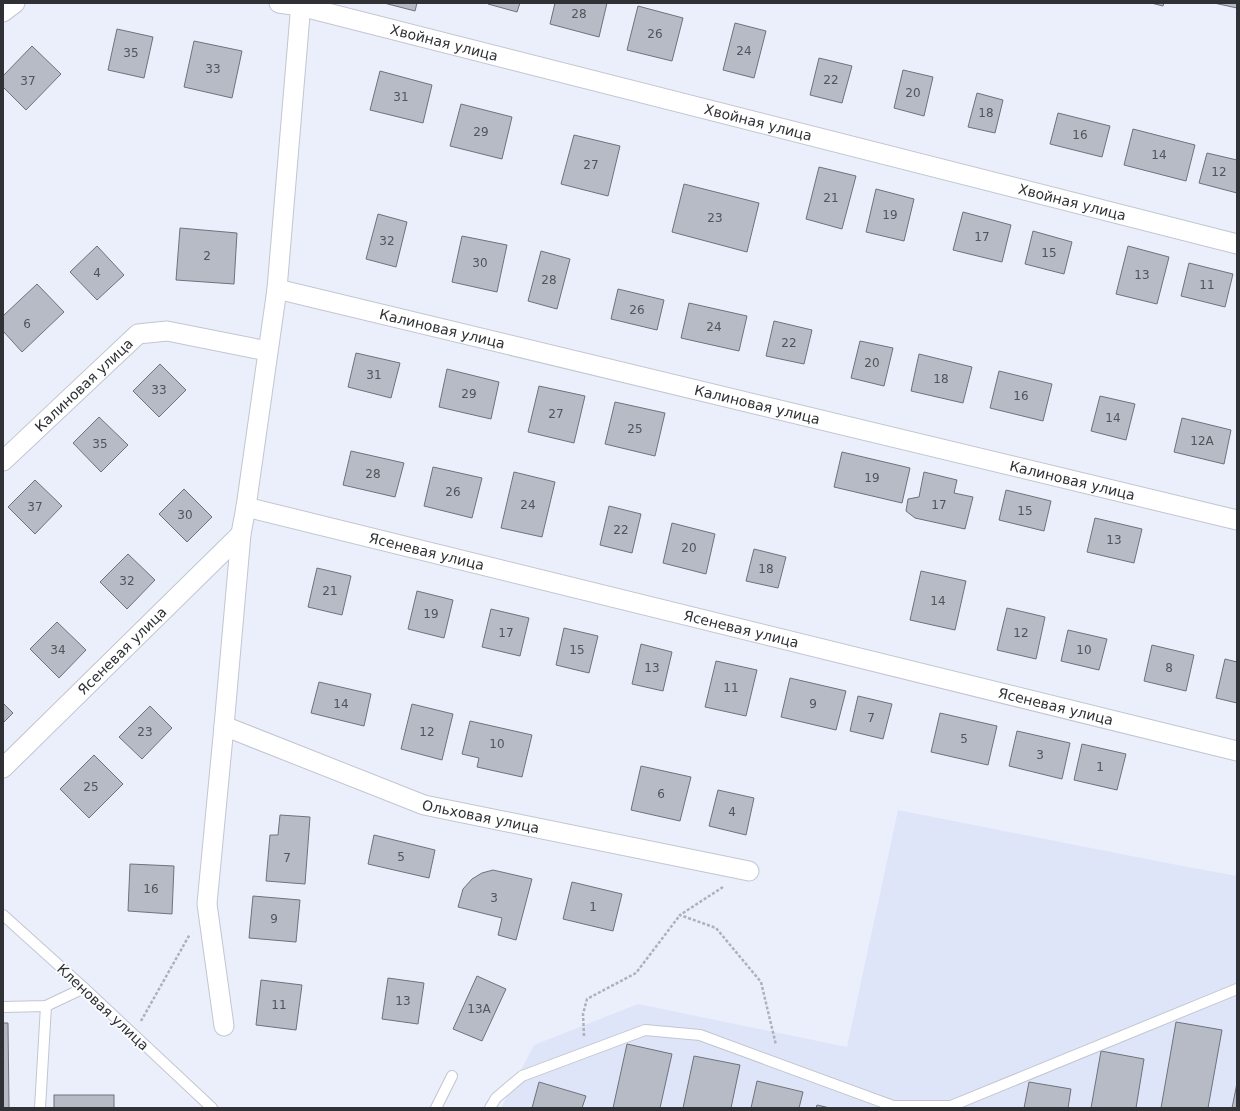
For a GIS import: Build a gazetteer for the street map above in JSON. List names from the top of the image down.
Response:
{
  "streets": {
    "street": [
      "Хвойная улица",
      "Калиновая улица",
      "Ясеневая улица",
      "Ольховая улица"
    ],
    "lane": ["Кленовая улица"]
  },
  "house_numbers": [
    "28",
    "26",
    "24",
    "35",
    "33",
    "22",
    "37",
    "20",
    "31",
    "18",
    "29",
    "16",
    "14",
    "27",
    "12",
    "21",
    "19",
    "23",
    "17",
    "32",
    "15",
    "2",
    "30",
    "4",
    "13",
    "28",
    "11",
    "26",
    "6",
    "24",
    "22",
    "20",
    "31",
    "18",
    "33",
    "29",
    "16",
    "27",
    "14",
    "25",
    "12А",
    "35",
    "28",
    "19",
    "26",
    "24",
    "17",
    "37",
    "15",
    "30",
    "22",
    "13",
    "20",
    "18",
    "32",
    "21",
    "14",
    "19",
    "17",
    "12",
    "34",
    "15",
    "10",
    "13",
    "8",
    "11",
    "14",
    "9",
    "7",
    "23",
    "12",
    "5",
    "10",
    "3",
    "1",
    "25",
    "6",
    "4",
    "5",
    "7",
    "16",
    "3",
    "1",
    "9",
    "13",
    "11",
    "13А"
  ]
}
